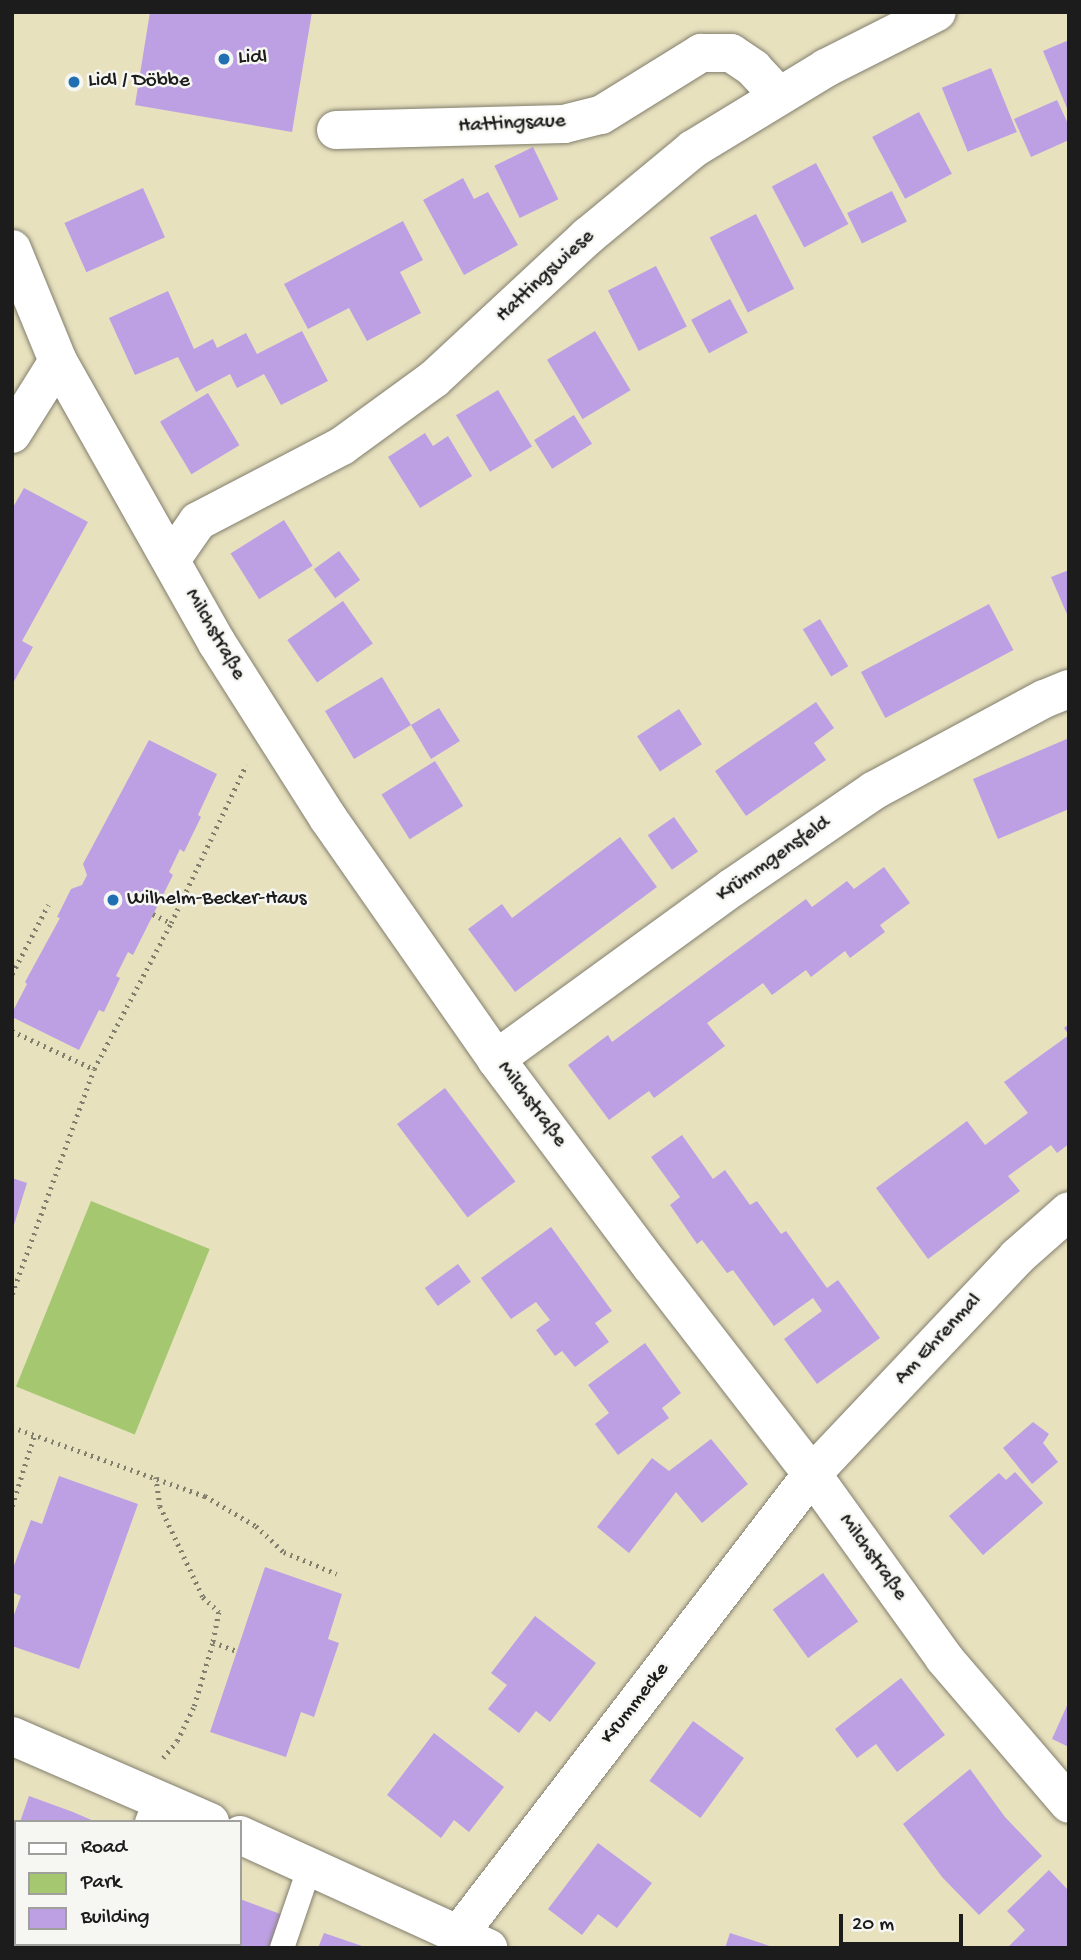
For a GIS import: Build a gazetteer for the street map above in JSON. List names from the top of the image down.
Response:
{
  "streets": {
    "street": [
      "Hattingsaue",
      "Hattingswiese",
      "Milchstraße",
      "Krümmgensfeld",
      "Am Ehrenmal",
      "Krummecke"
    ]
  },
  "crossings": [
    ["Hattingsaue", "Hattingswiese"],
    ["Hattingswiese", "Milchstraße"],
    ["Milchstraße", "Krümmgensfeld"],
    ["Milchstraße", "Am Ehrenmal"],
    ["Milchstraße", "Krummecke"],
    ["Am Ehrenmal", "Krummecke"]
  ],
  "places": ["Lidl", "Lidl / Döbbe", "Wilhelm-Becker-Haus"],
  "legend": ["Road", "Park", "Building"],
  "scale_bar": "20 m"
}
